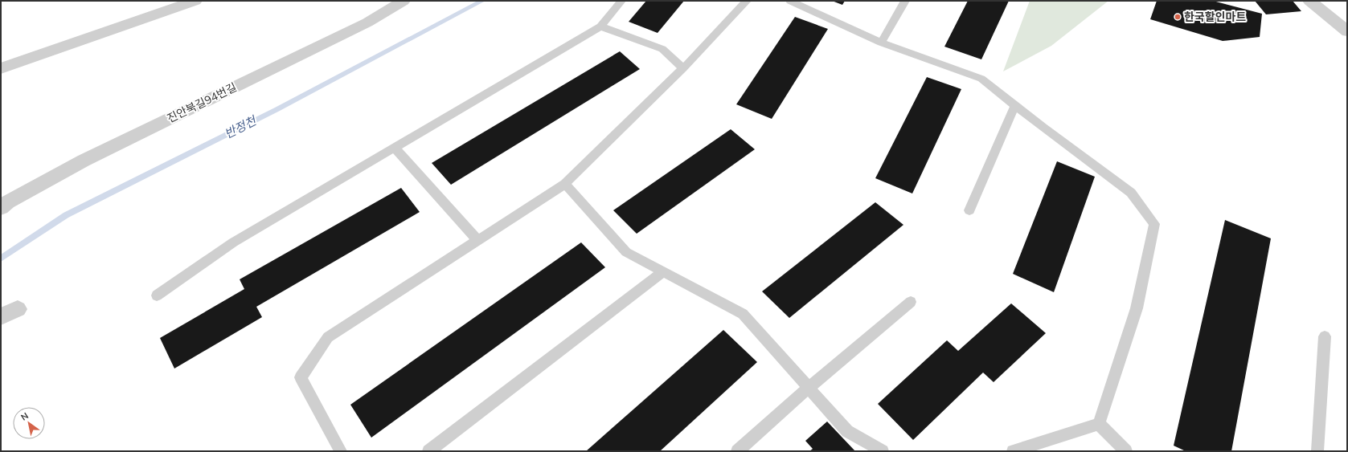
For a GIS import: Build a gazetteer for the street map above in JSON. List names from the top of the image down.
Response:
{
  "streets": {
    "street": ["진안북길94번길"]
  },
  "water": ["반정천"],
  "places": ["한국할인마트"],
  "north": "top left"
}
